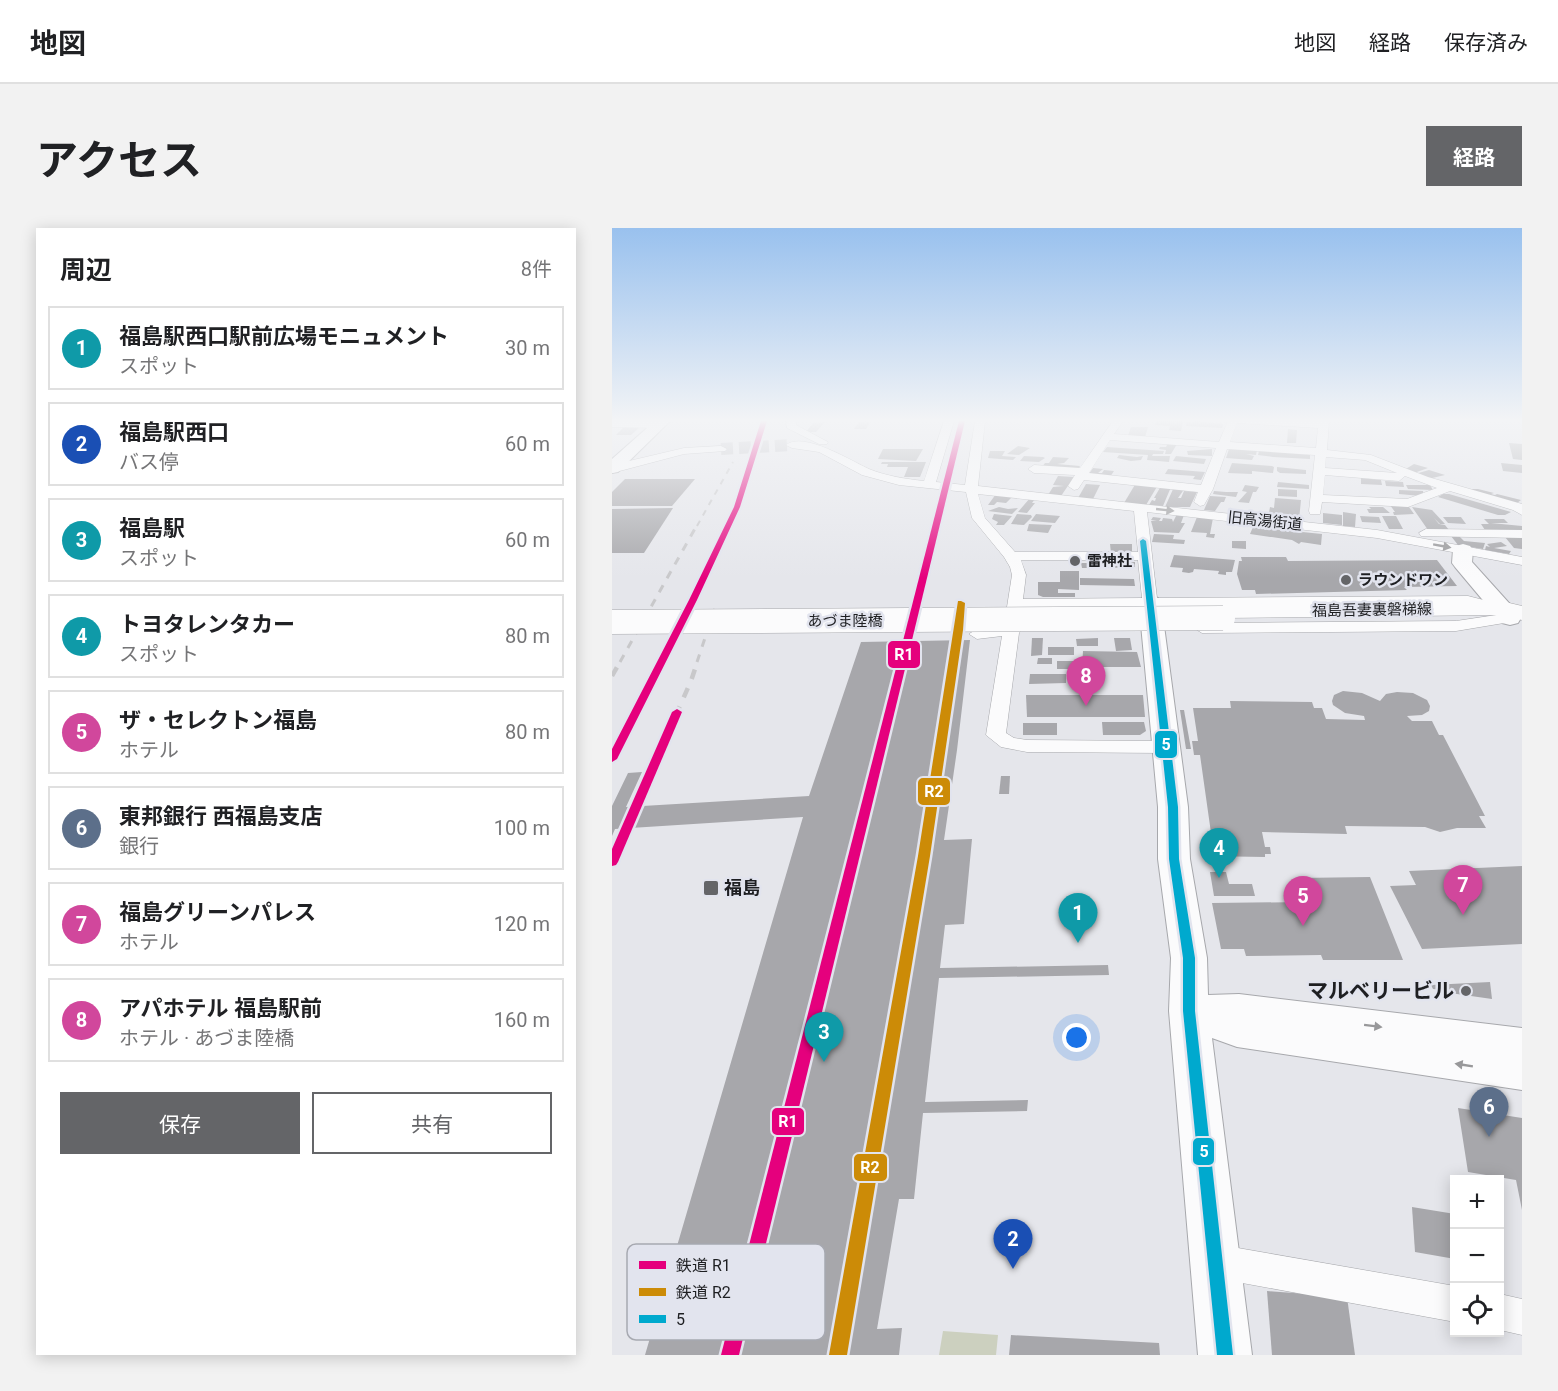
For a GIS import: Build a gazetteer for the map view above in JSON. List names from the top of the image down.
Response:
{
  "streets": {
    "main road": ["福島吾妻裏磐梯線", "あづま陸橋"],
    "street": ["旧高湯街道"]
  },
  "crossings": [
    ["福島吾妻裏磐梯線", "あづま陸橋"]
  ],
  "places": {
    "other": ["雷神社", "ラウンドワン", "マルベリービル"],
    "transit": ["福島"]
  },
  "lines": ["rail line R1", "transit line 5", "rail line R2"],
  "legend": ["鉄道 R1", "鉄道 R2", "5"],
  "page": {
    "header": "地図",
    "nav": ["地図", "経路", "保存済み"],
    "title": "アクセス",
    "buttons": [
      "経路",
      ["保存", "共有"]
    ],
    "heading": ["周辺", "8件"],
    "list": [
      {
        "mark": "1",
        "name": "福島駅西口駅前広場モニュメント",
        "note": "スポット",
        "value": "30 m"
      },
      {
        "mark": "2",
        "name": "福島駅西口",
        "note": "バス停",
        "value": "60 m"
      },
      {
        "mark": "3",
        "name": "福島駅",
        "note": "スポット",
        "value": "60 m"
      },
      {
        "mark": "4",
        "name": "トヨタレンタカー",
        "note": "スポット",
        "value": "80 m"
      },
      {
        "mark": "5",
        "name": "ザ・セレクトン福島",
        "note": "ホテル",
        "value": "80 m"
      },
      {
        "mark": "6",
        "name": "東邦銀行 西福島支店",
        "note": "銀行",
        "value": "100 m"
      },
      {
        "mark": "7",
        "name": "福島グリーンパレス",
        "note": "ホテル",
        "value": "120 m"
      },
      {
        "mark": "8",
        "name": "アパホテル 福島駅前",
        "note": "ホテル · あづま陸橋",
        "value": "160 m"
      }
    ],
    "pins": [
      "8",
      "4",
      "7",
      "5",
      "1",
      "3",
      "6",
      "2"
    ],
    "map_buttons": ["+", "−"]
  }
}
